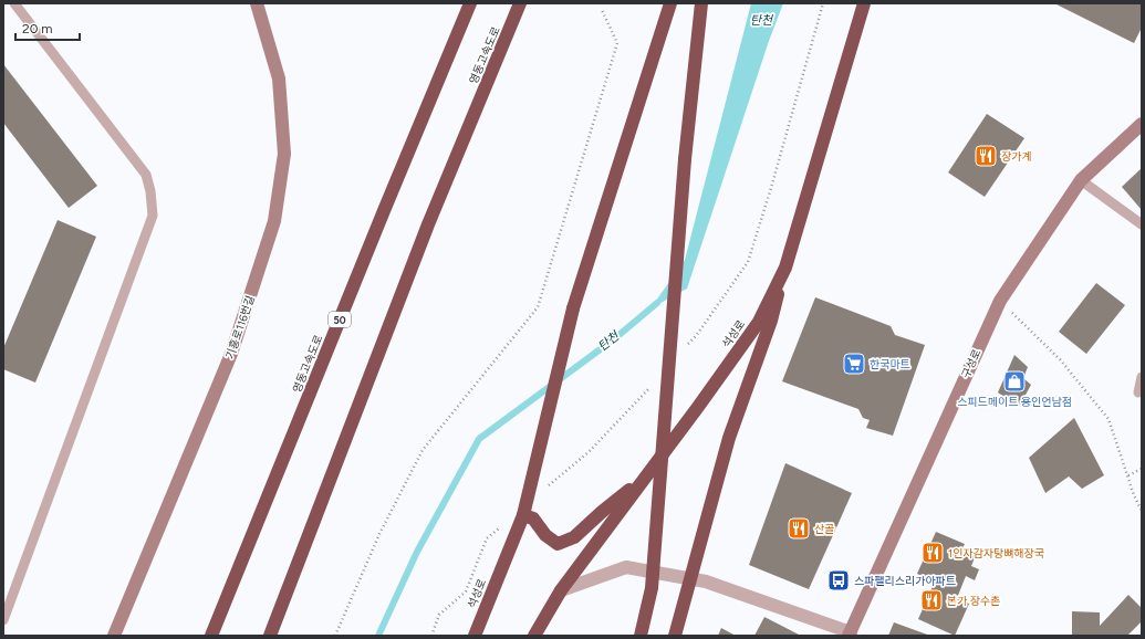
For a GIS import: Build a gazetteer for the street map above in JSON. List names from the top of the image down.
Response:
{
  "streets": {
    "highway": ["영동고속도로", "50", "석성로"],
    "street": ["기흥로116번길", "구성로"]
  },
  "water": ["탄천"],
  "places": {
    "restaurant": [
      "장가계",
      "산골",
      "1인자감자탕뼈해장국",
      "본가 장수촌"
    ],
    "supermarket": ["한국마트"],
    "shop": ["스피드메이트 용인언남점"],
    "bus stop": ["스파팰리스리가아파트"]
  },
  "scale_bar": "20 m"
}
